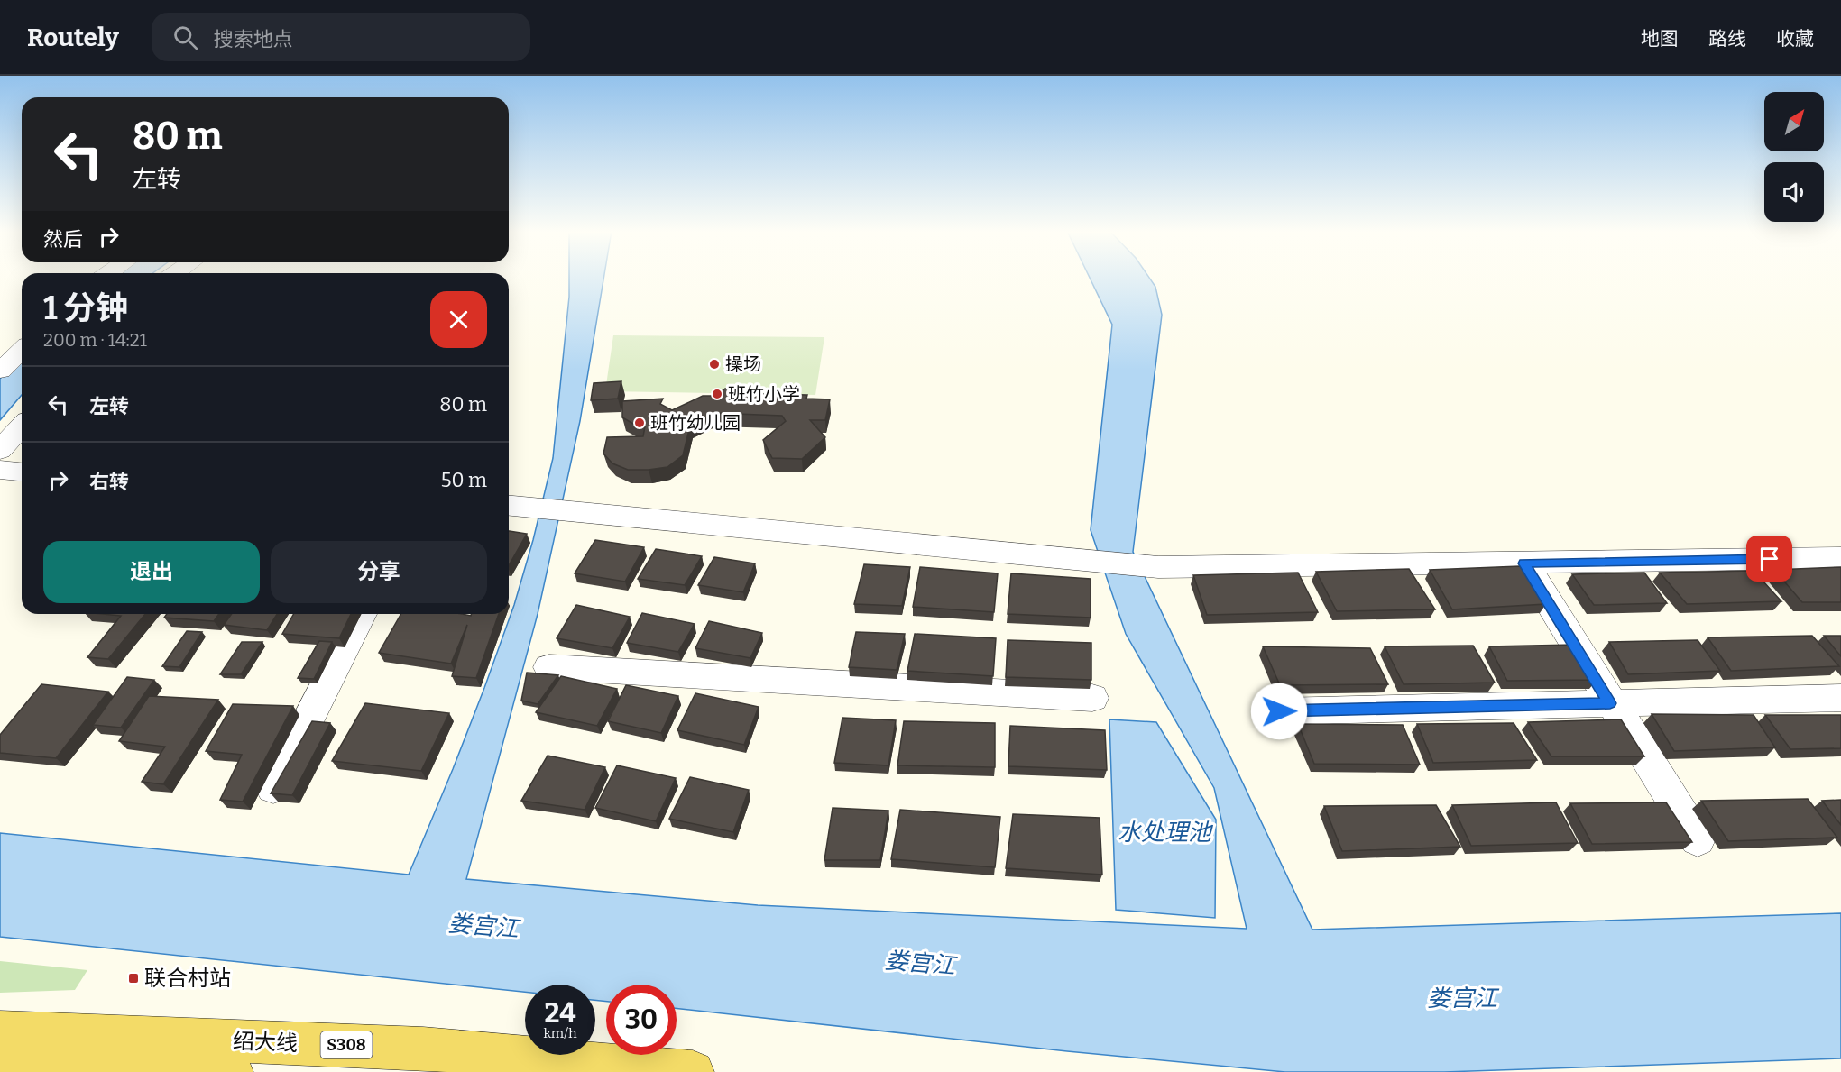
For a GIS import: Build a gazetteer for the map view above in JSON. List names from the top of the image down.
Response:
{
  "streets": {
    "main road": ["绍大线", "S308"]
  },
  "water": ["水处理池", "娄宫江"],
  "places": {
    "other": ["操场", "班竹小学", "班竹幼儿园"],
    "transit": ["联合村站"]
  },
  "north": "top right",
  "page": {
    "header": "Routely",
    "search": "搜索地点",
    "nav": ["地图", "路线", "收藏"],
    "turn": ["80 m", "左转"],
    "then": "然后",
    "heading": ["1 分钟", "200 m · 14:21"],
    "list": [
      {
        "name": "左转",
        "value": "80 m"
      },
      {
        "name": "右转",
        "value": "50 m"
      }
    ],
    "buttons": ["退出", "分享"],
    "speed": "24 km/h",
    "limit": "30"
  }
}
